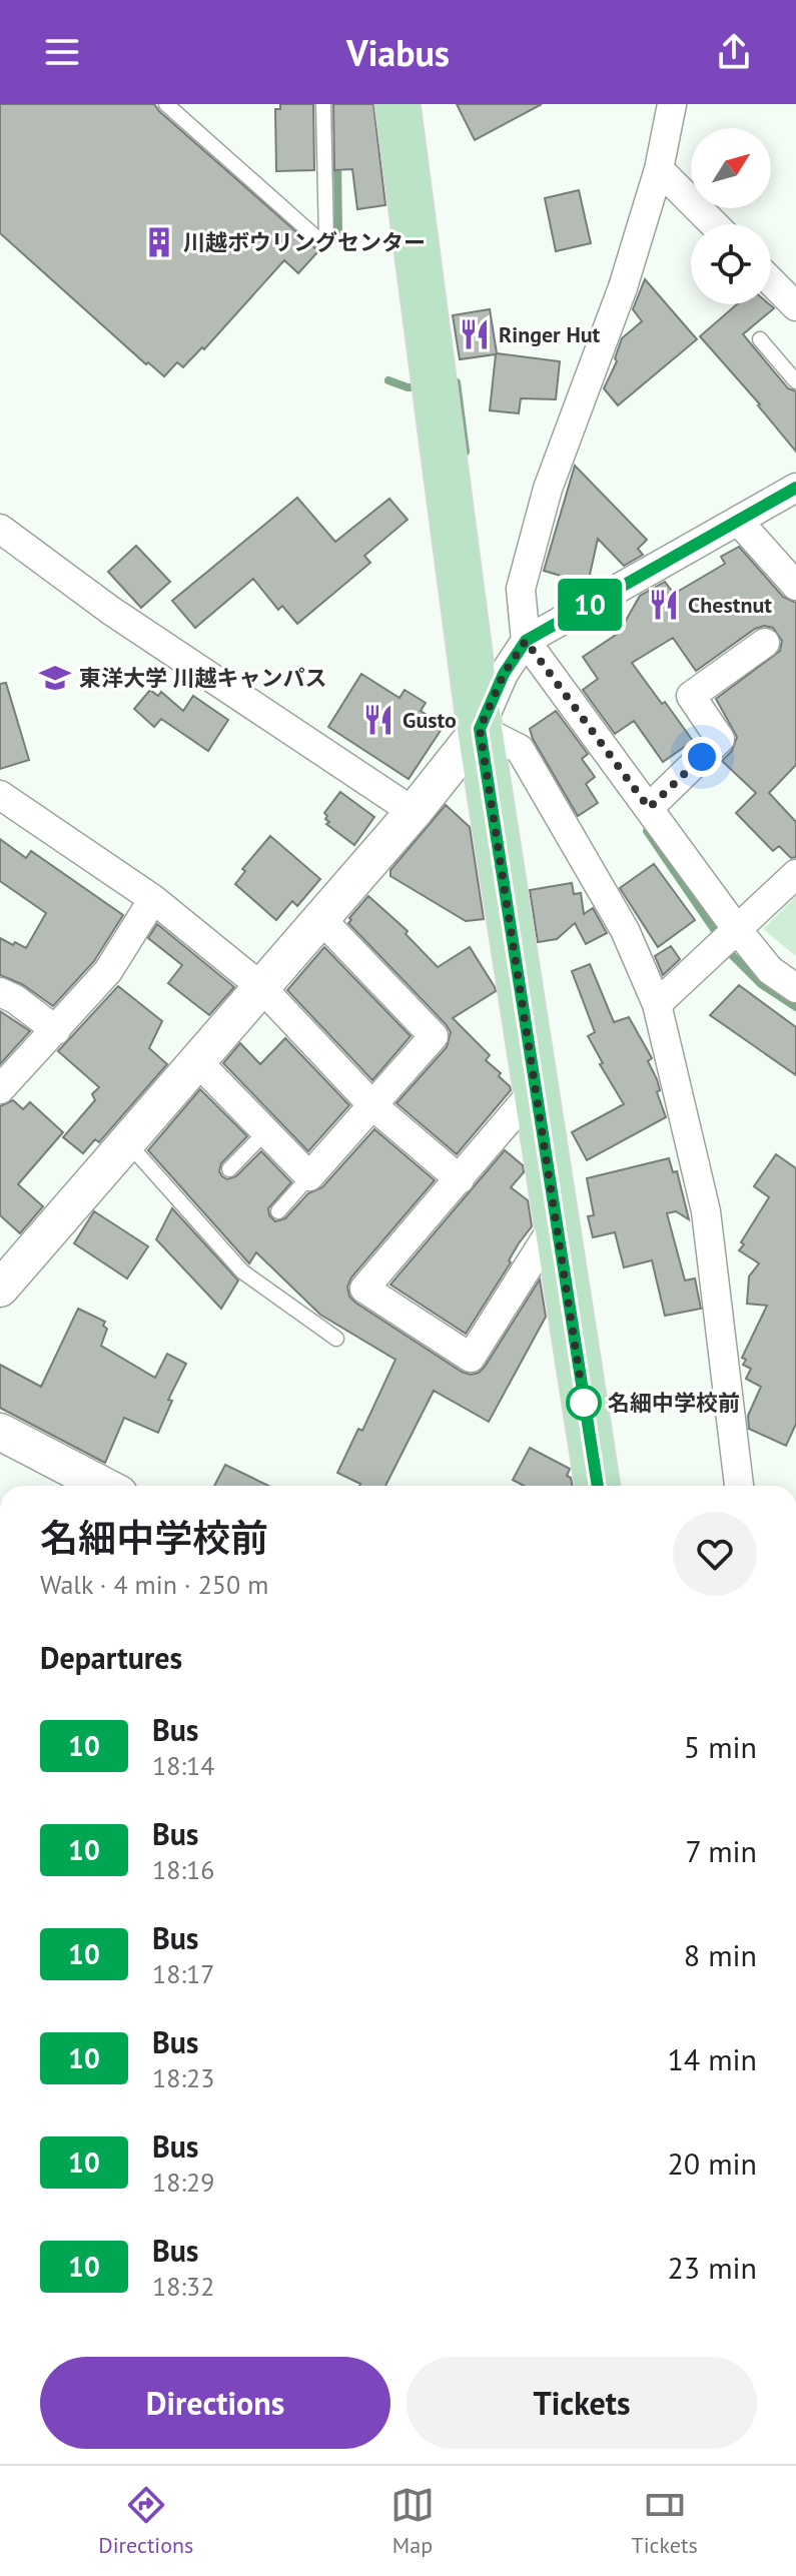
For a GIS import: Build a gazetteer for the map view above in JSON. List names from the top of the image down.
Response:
{
  "places": {
    "building": ["川越ボウリングセンター"],
    "restaurant": ["Ringer Hut", "Chestnut", "Gusto"],
    "school or university": ["東洋大学 川越キャンパス"],
    "other": ["名細中学校前"]
  },
  "lines": ["bus line 10"],
  "north": "top right",
  "page": {
    "header": "Viabus",
    "on_map": "10",
    "heading": [
      ["名細中学校前", "Walk · 4 min · 250 m"],
      "Departures"
    ],
    "list": [
      {
        "mark": "10",
        "name": "Bus",
        "note": "18:14",
        "value": "5 min"
      },
      {
        "mark": "10",
        "name": "Bus",
        "note": "18:16",
        "value": "7 min"
      },
      {
        "mark": "10",
        "name": "Bus",
        "note": "18:17",
        "value": "8 min"
      },
      {
        "mark": "10",
        "name": "Bus",
        "note": "18:23",
        "value": "14 min"
      },
      {
        "mark": "10",
        "name": "Bus",
        "note": "18:29",
        "value": "20 min"
      },
      {
        "mark": "10",
        "name": "Bus",
        "note": "18:32",
        "value": "23 min"
      }
    ],
    "buttons": ["Directions", "Tickets"],
    "tabs": ["Directions", "Map", "Tickets"]
  }
}
